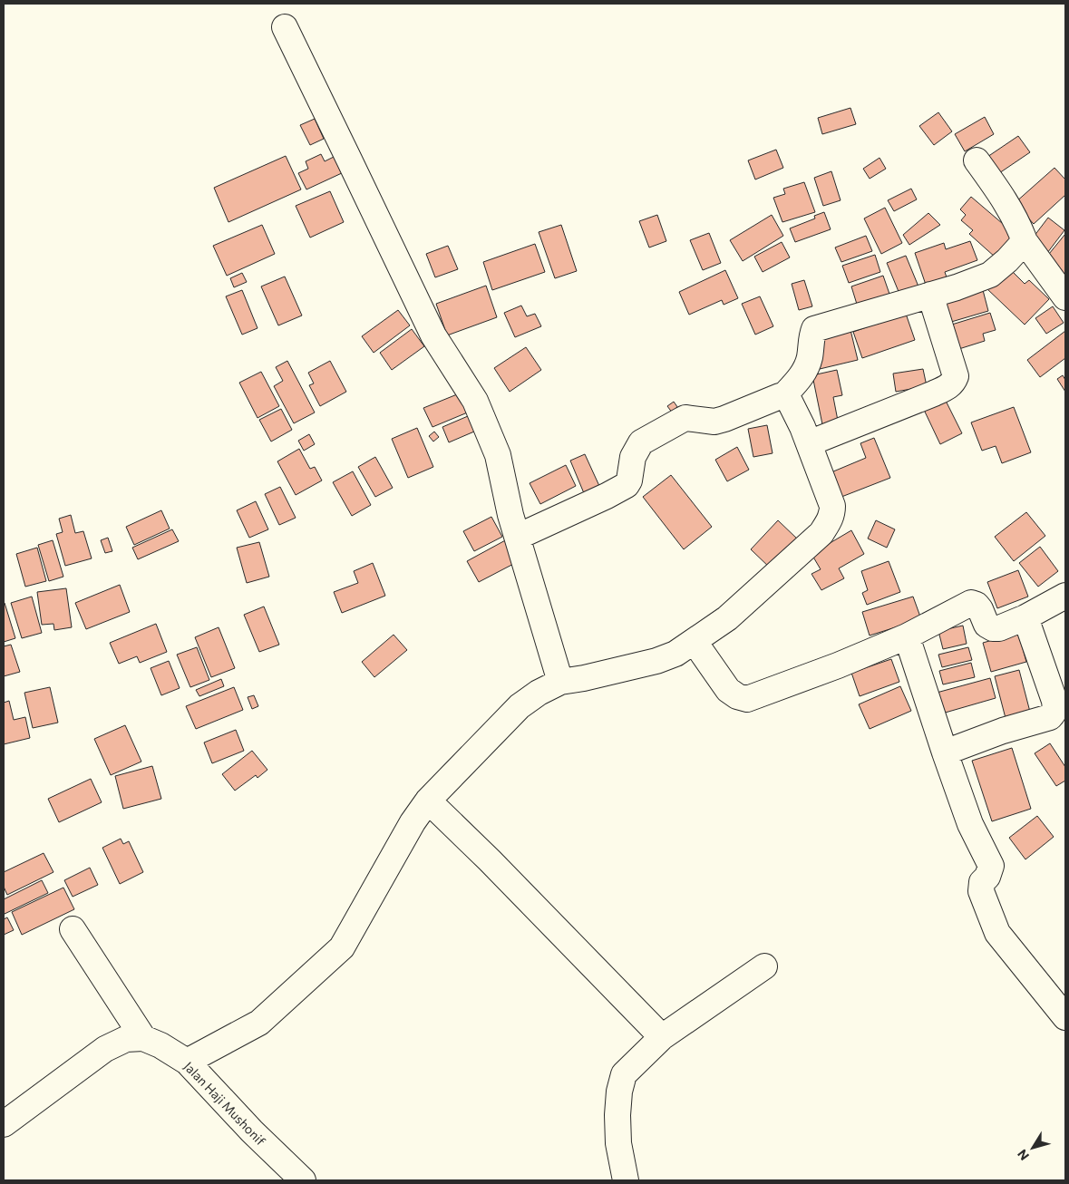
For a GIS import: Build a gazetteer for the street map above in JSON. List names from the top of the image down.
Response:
{
  "streets": {
    "street": ["Jalan Haji Mushonif"]
  },
  "north": "bottom left"
}
